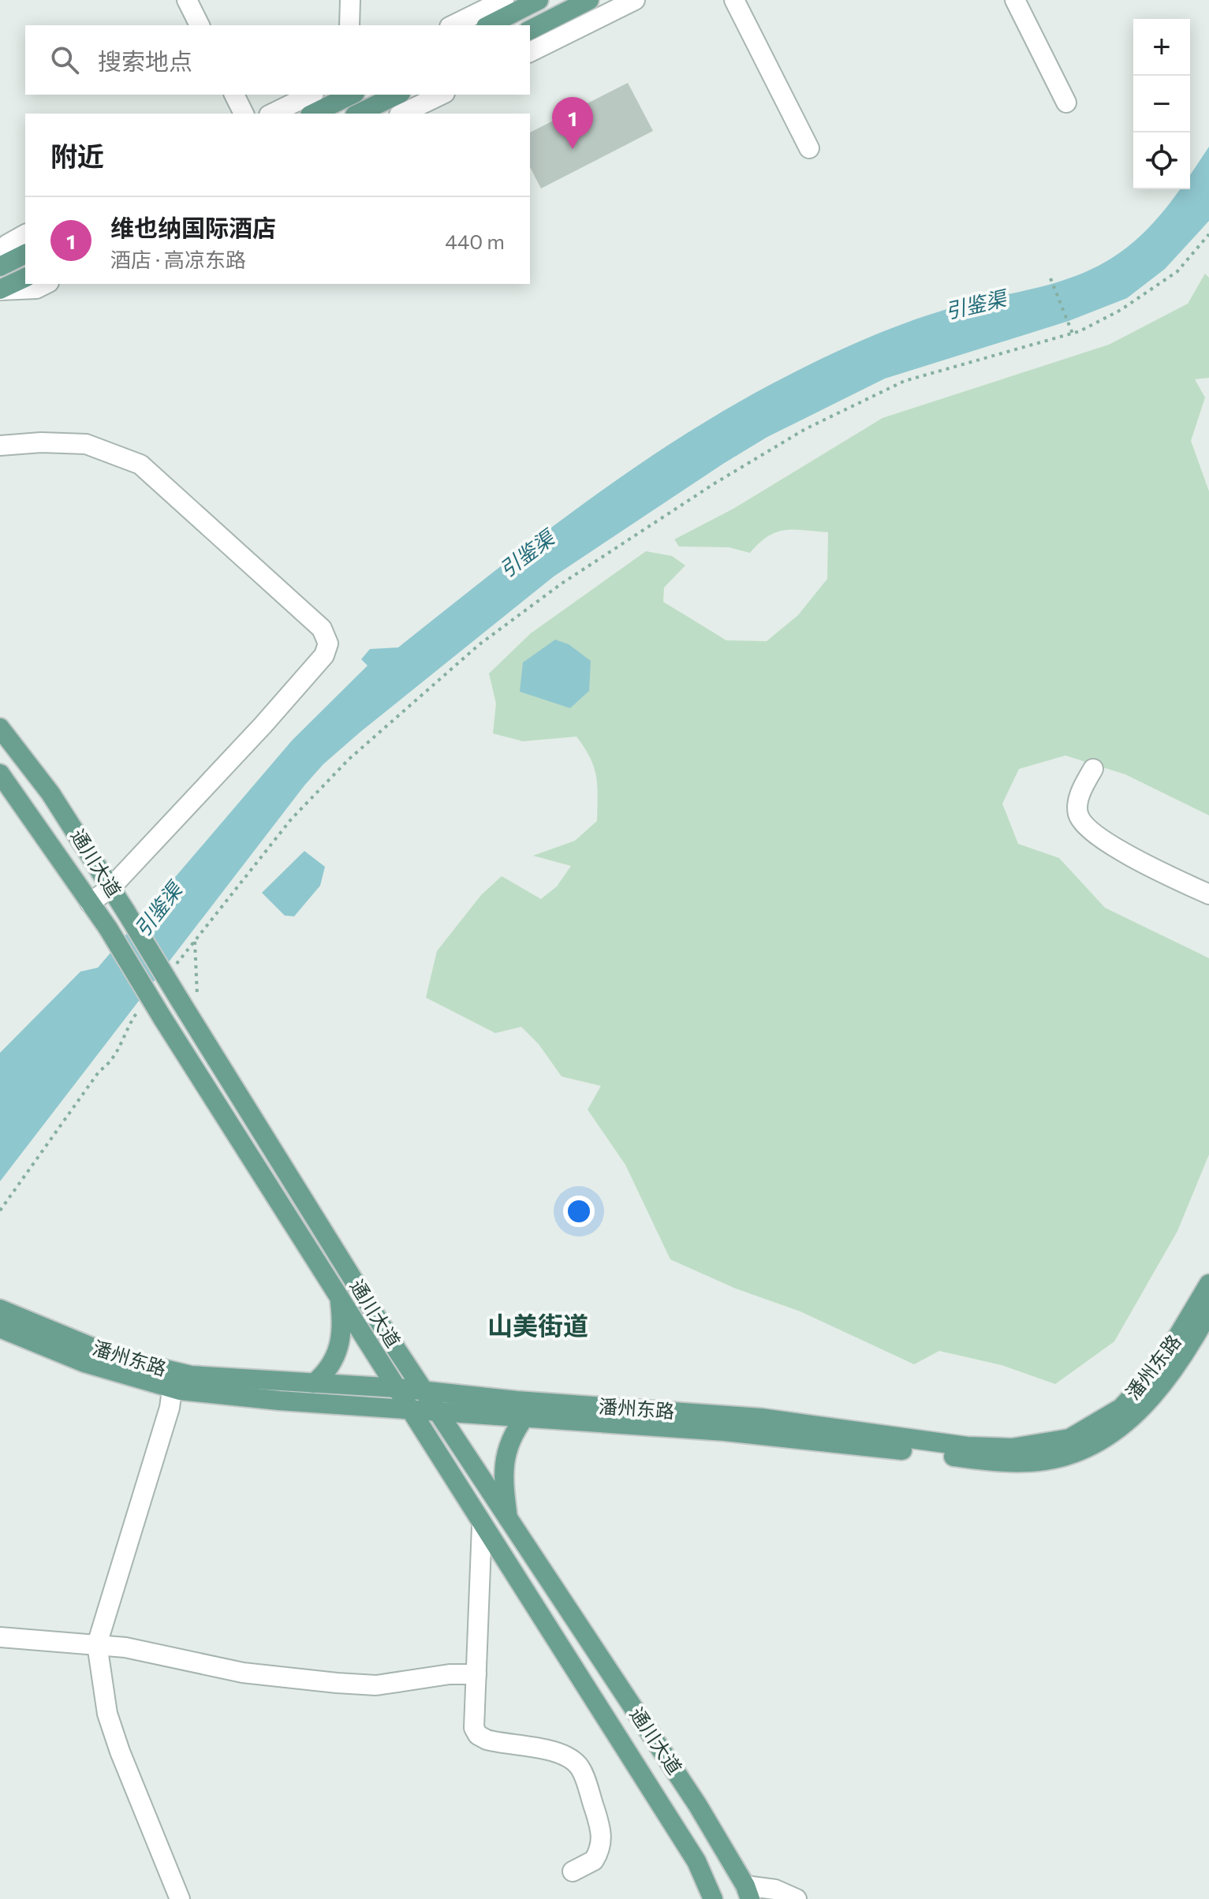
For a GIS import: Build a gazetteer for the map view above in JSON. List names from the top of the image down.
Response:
{
  "streets": {
    "main road": ["通川大道", "潘州东路"]
  },
  "crossings": [
    ["通川大道", "潘州东路"]
  ],
  "districts": ["山美街道"],
  "water": ["引鉴渠"],
  "page": {
    "map_buttons": ["+", "−"],
    "search": "搜索地点",
    "pins": "1",
    "heading": "附近",
    "list": [
      {
        "mark": "1",
        "name": "维也纳国际酒店",
        "note": "酒店 · 高凉东路",
        "value": "440 m"
      }
    ]
  }
}
